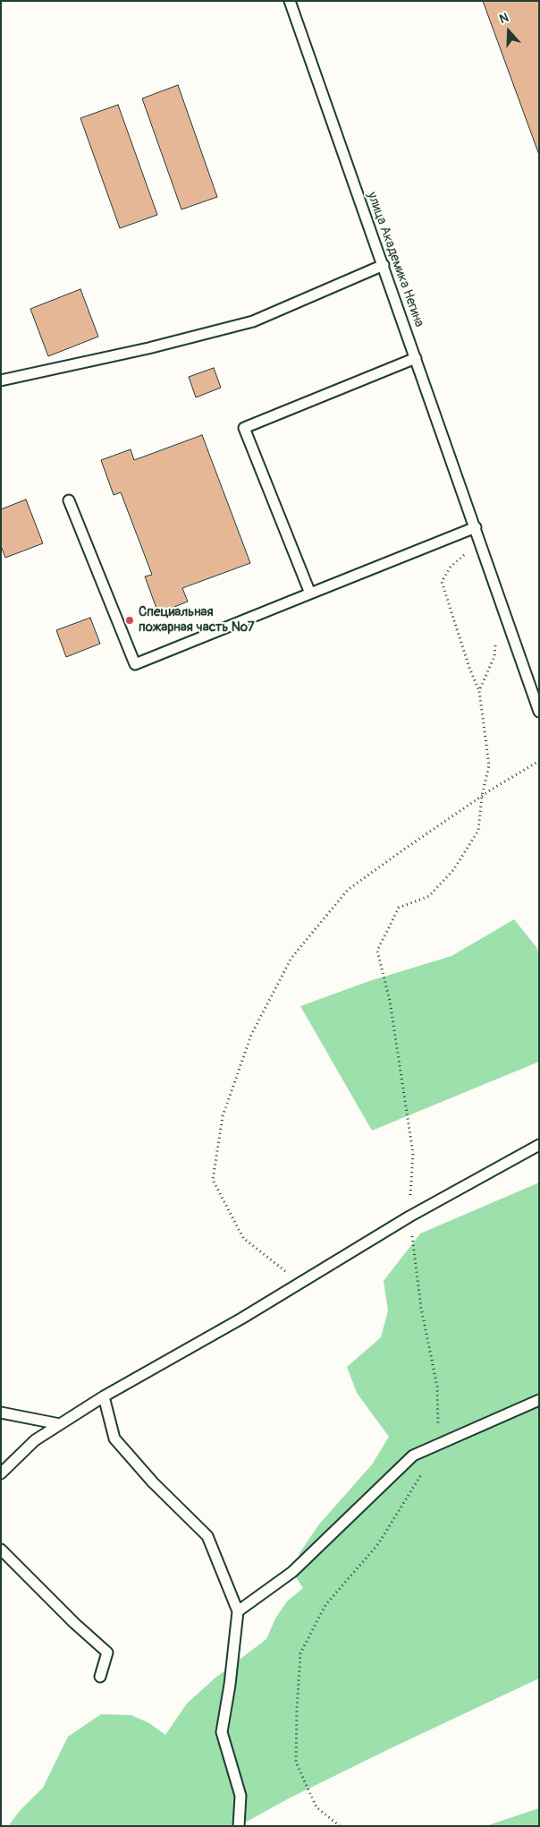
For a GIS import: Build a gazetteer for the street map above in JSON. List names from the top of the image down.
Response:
{
  "streets": {
    "lane": ["улица Академика Негина"]
  },
  "places": ["Специальная пожарная часть №7"],
  "north": "top"
}
